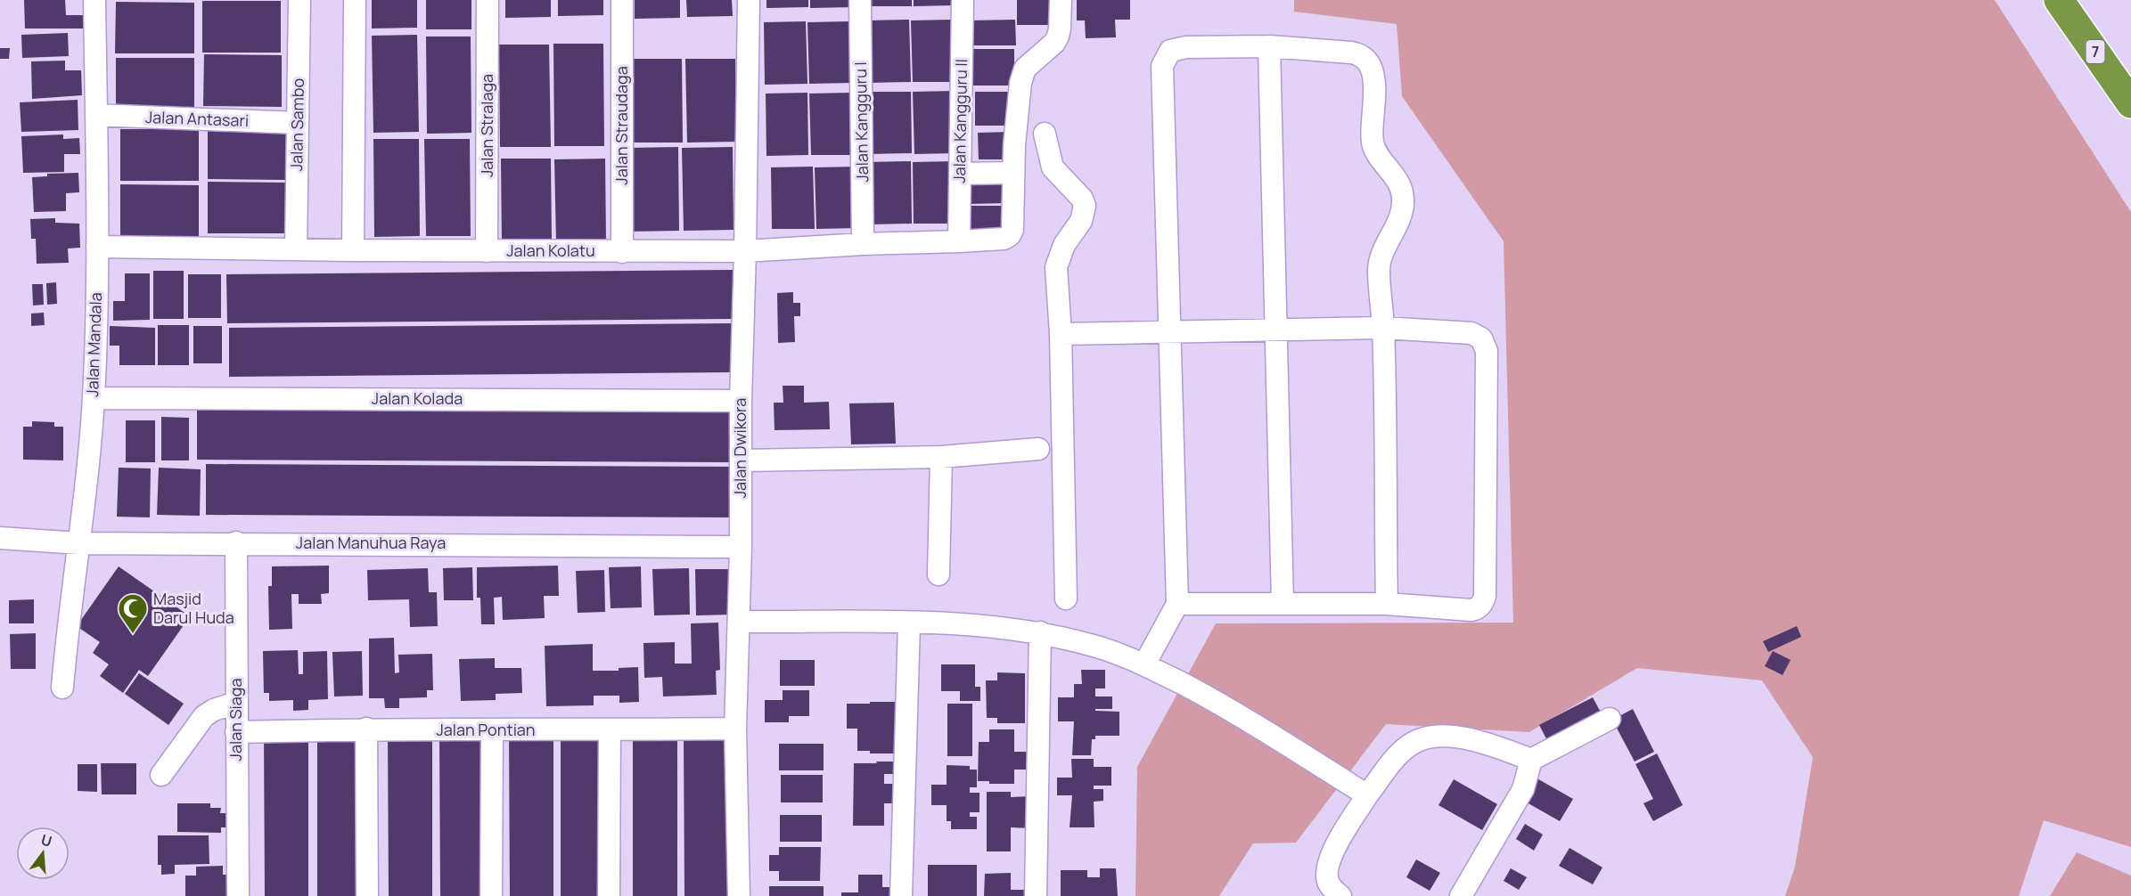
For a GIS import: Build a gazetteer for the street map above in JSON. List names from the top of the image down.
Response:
{
  "streets": {
    "highway": ["7"],
    "street": [
      "Jalan Antasari",
      "Jalan Kangguru II",
      "Jalan Kangguru I",
      "Jalan Sambo",
      "Jalan Stralaga",
      "Jalan Straudaga",
      "Jalan Kolatu",
      "Jalan Mandala",
      "Jalan Kolada",
      "Jalan Dwikora",
      "Jalan Manuhua Raya",
      "Jalan Siaga",
      "Jalan Pontian"
    ]
  },
  "crossings": [
    ["Jalan Antasari", "Jalan Sambo"],
    ["Jalan Antasari", "Jalan Mandala"],
    ["Jalan Kangguru II", "Jalan Kolatu"],
    ["Jalan Kangguru I", "Jalan Kolatu"],
    ["Jalan Sambo", "Jalan Kolatu"],
    ["Jalan Stralaga", "Jalan Kolatu"],
    ["Jalan Straudaga", "Jalan Kolatu"],
    ["Jalan Kolatu", "Jalan Mandala"],
    ["Jalan Kolatu", "Jalan Dwikora"],
    ["Jalan Mandala", "Jalan Kolada"],
    ["Jalan Mandala", "Jalan Manuhua Raya"],
    ["Jalan Kolada", "Jalan Dwikora"],
    ["Jalan Dwikora", "Jalan Manuhua Raya"],
    ["Jalan Dwikora", "Jalan Pontian"],
    ["Jalan Manuhua Raya", "Jalan Siaga"],
    ["Jalan Siaga", "Jalan Pontian"]
  ],
  "places": {
    "mosque": ["Masjid Darul Huda"]
  },
  "north": "top"
}
